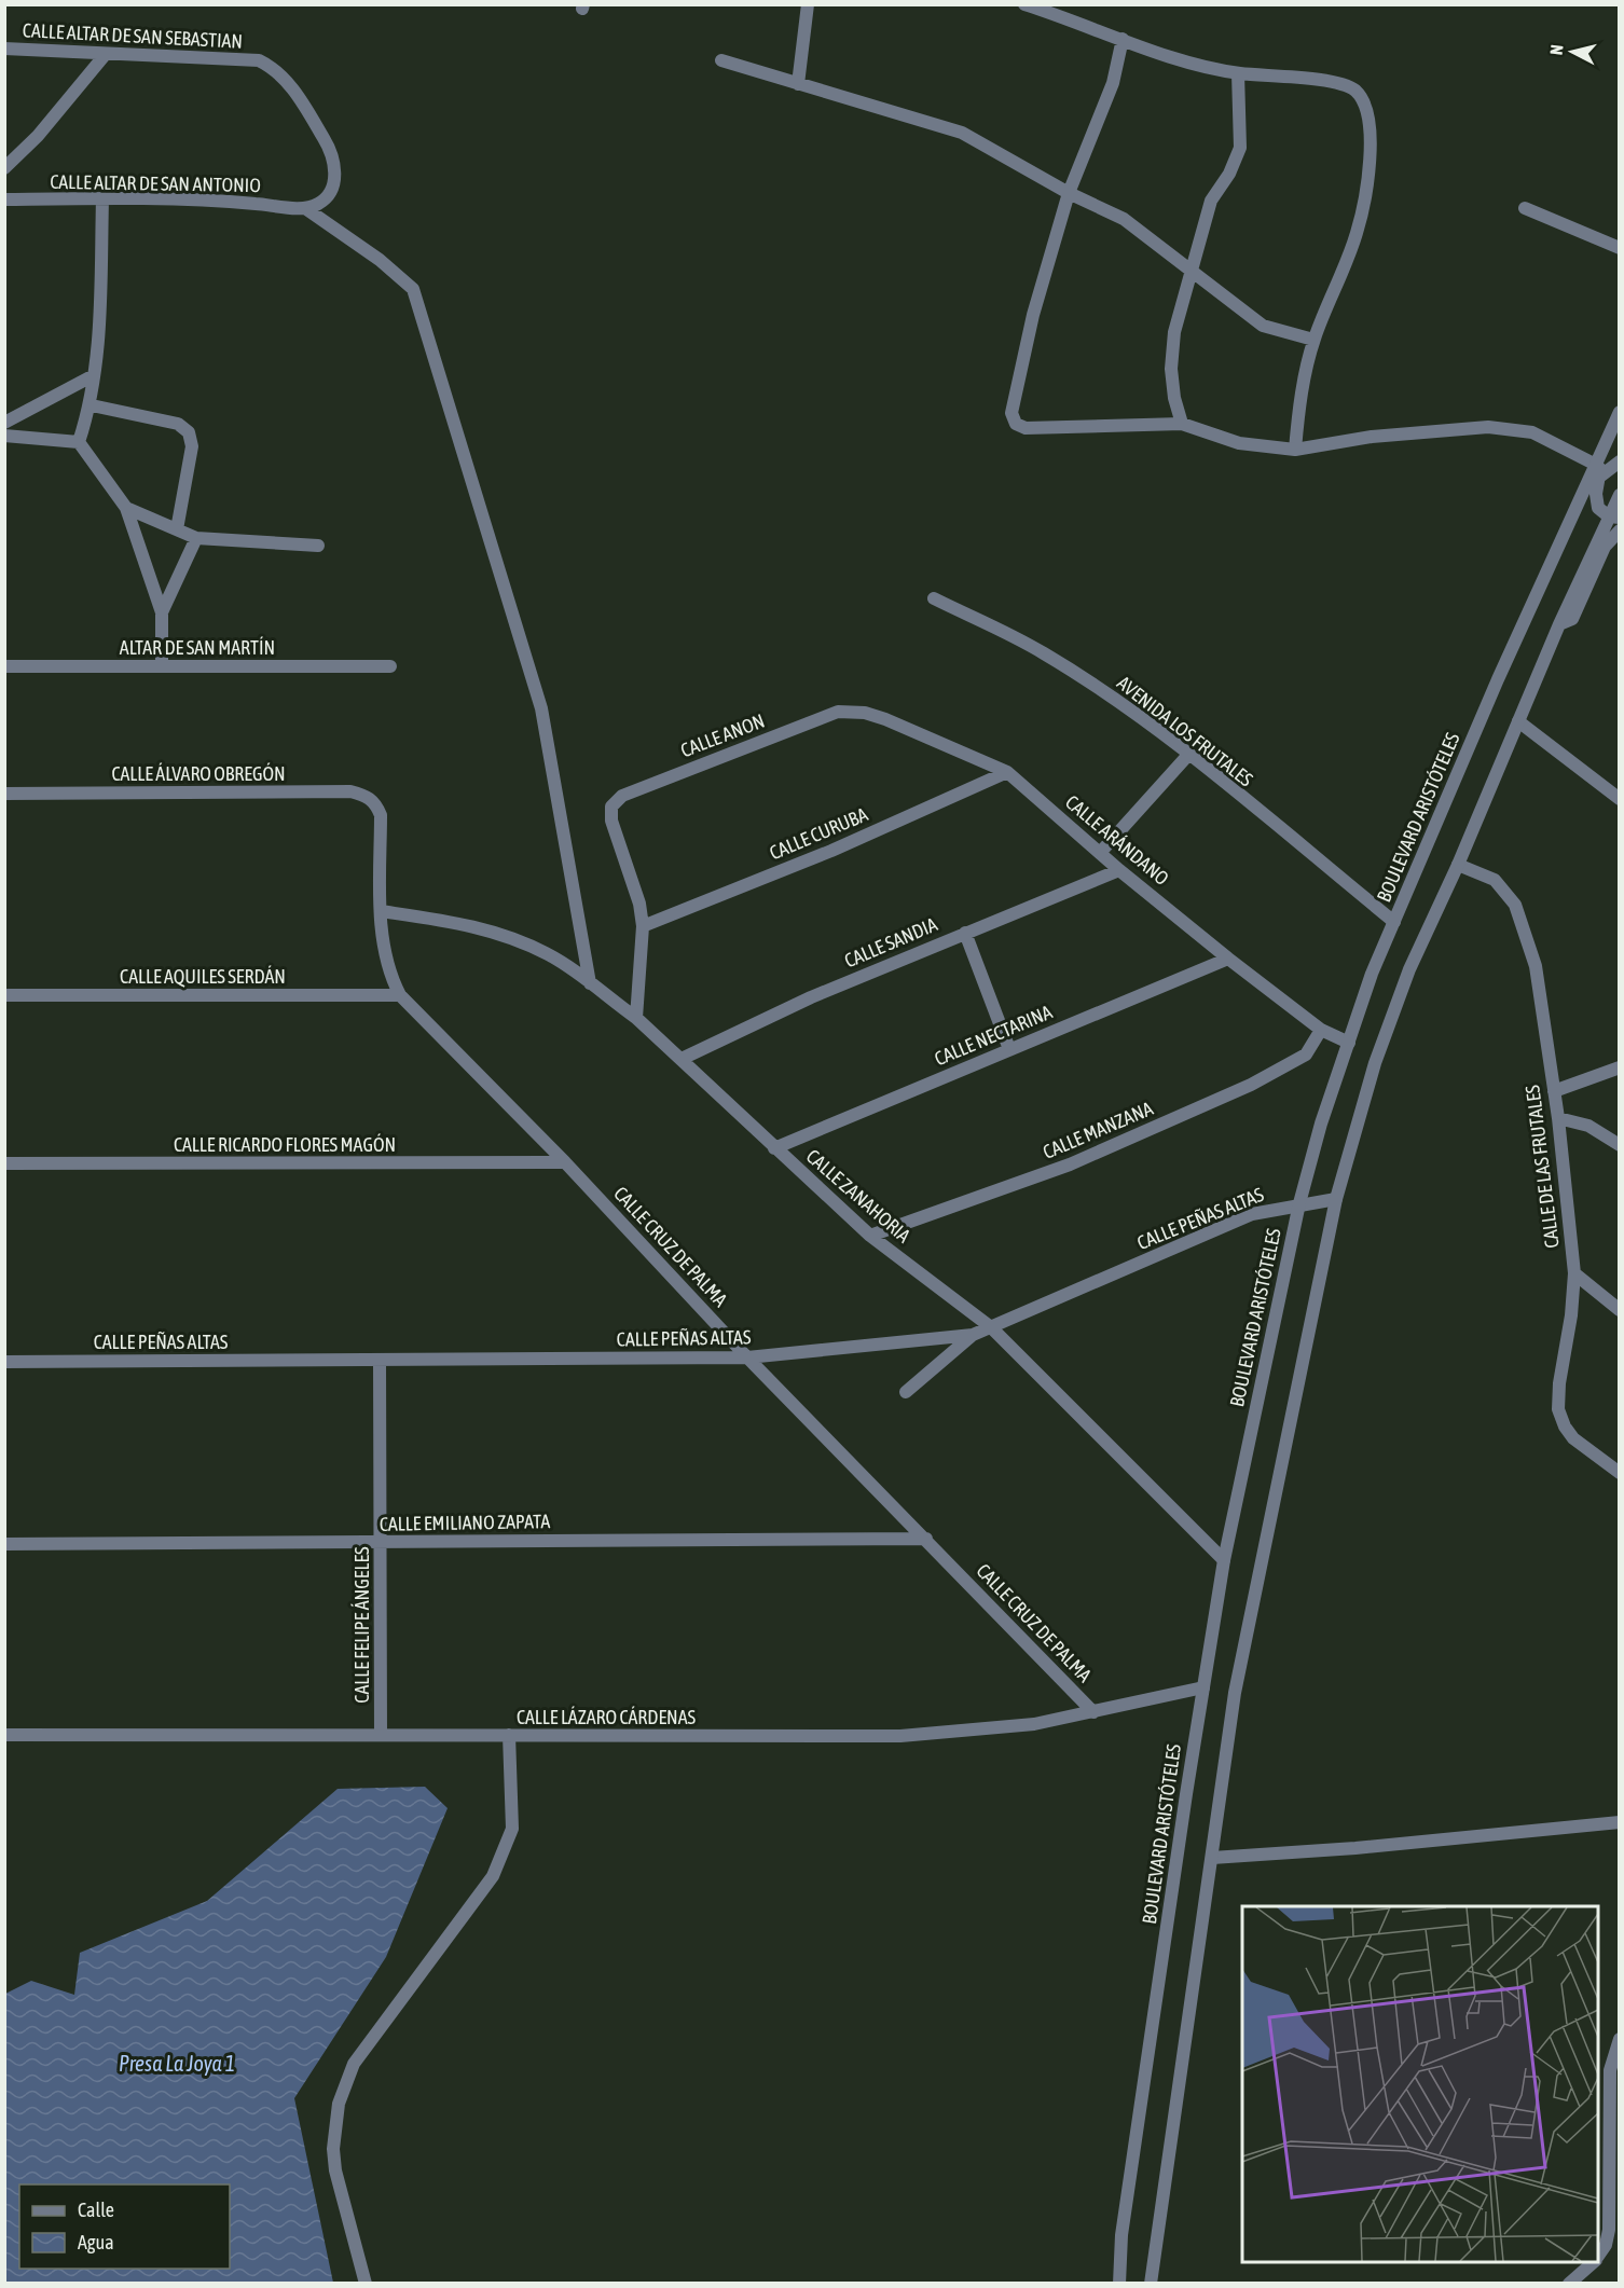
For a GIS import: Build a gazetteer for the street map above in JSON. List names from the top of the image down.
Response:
{
  "streets": {
    "street": [
      "CALLE ALTAR DE SAN SEBASTIAN",
      "CALLE ALTAR DE SAN ANTONIO",
      "ALTAR DE SAN MARTÍN",
      "AVENIDA LOS FRUTALES",
      "CALLE ANON",
      "CALLE ÁLVARO OBREGÓN",
      "BOULEVARD ARISTÓTELES",
      "CALLE CURUBA",
      "CALLE ARÁNDANO",
      "CALLE SANDIA",
      "CALLE AQUILES SERDÁN",
      "CALLE NECTARINA",
      "CALLE MANZANA",
      "CALLE RICARDO FLORES MAGÓN",
      "CALLE DE LAS FRUTALES",
      "CALLE ZANAHORIA",
      "CALLE PEÑAS ALTAS",
      "CALLE CRUZ DE PALMA",
      "CALLE EMILIANO ZAPATA",
      "CALLE FELIPE ÁNGELES",
      "CALLE LÁZARO CÁRDENAS"
    ]
  },
  "crossings": [
    ["CALLE ALTAR DE SAN SEBASTIAN", "CALLE ALTAR DE SAN ANTONIO"],
    ["AVENIDA LOS FRUTALES", "BOULEVARD ARISTÓTELES"],
    ["CALLE ANON", "CALLE CURUBA"],
    ["CALLE ANON", "CALLE ARÁNDANO"],
    ["CALLE ÁLVARO OBREGÓN", "CALLE CRUZ DE PALMA"],
    ["BOULEVARD ARISTÓTELES", "CALLE ARÁNDANO"],
    ["BOULEVARD ARISTÓTELES", "CALLE ZANAHORIA"],
    ["BOULEVARD ARISTÓTELES", "CALLE PEÑAS ALTAS"],
    ["BOULEVARD ARISTÓTELES", "CALLE LÁZARO CÁRDENAS"],
    ["CALLE CURUBA", "CALLE ARÁNDANO"],
    ["CALLE ARÁNDANO", "CALLE SANDIA"],
    ["CALLE ARÁNDANO", "CALLE NECTARINA"],
    ["CALLE ARÁNDANO", "CALLE MANZANA"],
    ["CALLE SANDIA", "CALLE ZANAHORIA"],
    ["CALLE AQUILES SERDÁN", "CALLE CRUZ DE PALMA"],
    ["CALLE NECTARINA", "CALLE ZANAHORIA"],
    ["CALLE MANZANA", "CALLE ZANAHORIA"],
    ["CALLE RICARDO FLORES MAGÓN", "CALLE CRUZ DE PALMA"],
    ["CALLE ZANAHORIA", "CALLE PEÑAS ALTAS"],
    ["CALLE ZANAHORIA", "CALLE CRUZ DE PALMA"],
    ["CALLE PEÑAS ALTAS", "CALLE CRUZ DE PALMA"],
    ["CALLE PEÑAS ALTAS", "CALLE FELIPE ÁNGELES"],
    ["CALLE CRUZ DE PALMA", "CALLE EMILIANO ZAPATA"],
    ["CALLE CRUZ DE PALMA", "CALLE LÁZARO CÁRDENAS"],
    ["CALLE EMILIANO ZAPATA", "CALLE FELIPE ÁNGELES"],
    ["CALLE FELIPE ÁNGELES", "CALLE LÁZARO CÁRDENAS"]
  ],
  "water": ["Presa La Joya 1"],
  "legend": ["Calle", "Agua"],
  "north": "left"
}
